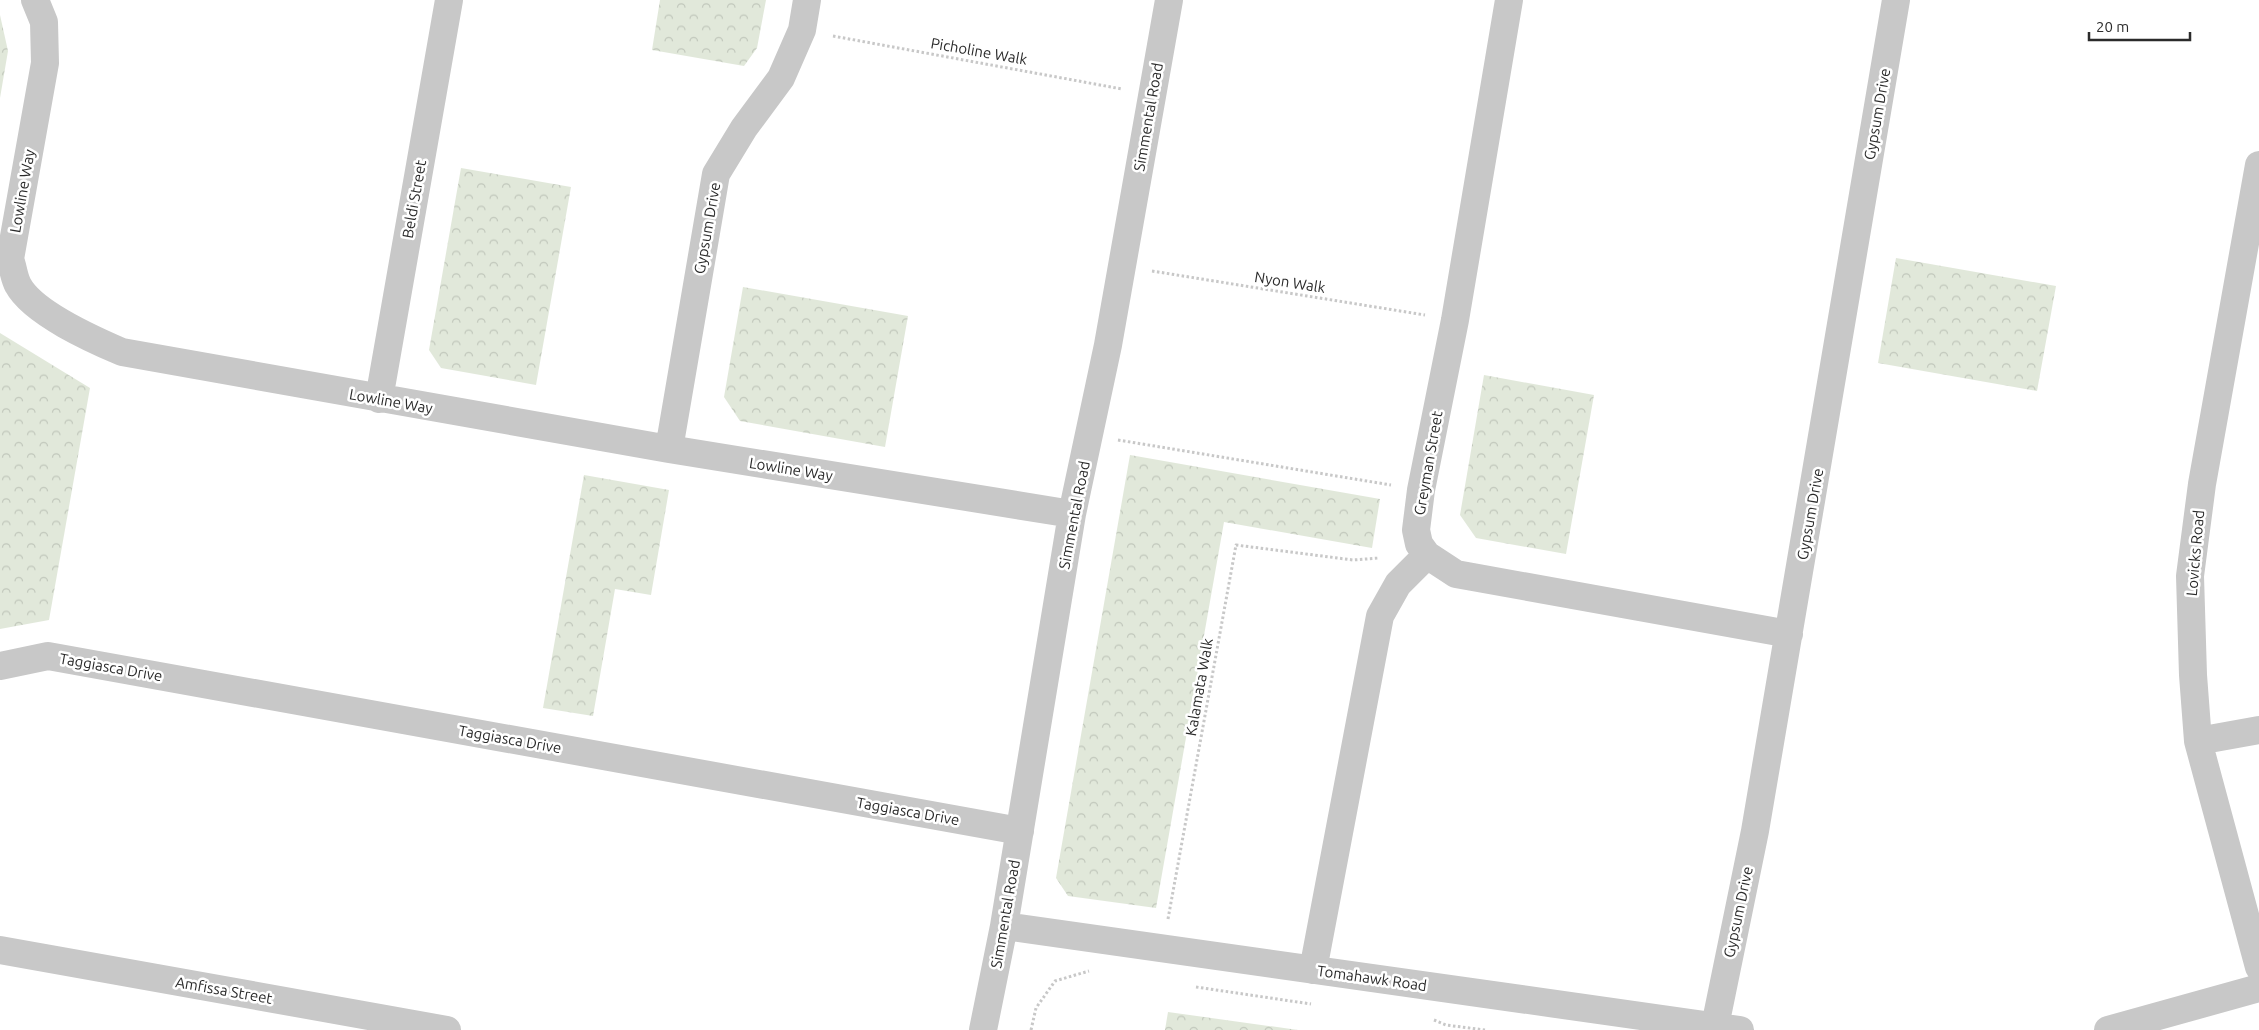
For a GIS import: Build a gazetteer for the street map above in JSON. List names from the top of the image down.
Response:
{
  "streets": {
    "street": [
      "Gypsum Drive",
      "Simmental Road",
      "Lowline Way",
      "Beldi Street",
      "Greyman Street",
      "Lovicks Road",
      "Taggiasca Drive",
      "Tomahawk Road",
      "Amfissa Street"
    ],
    "path": ["Picholine Walk", "Nyon Walk", "Kalamata Walk"]
  },
  "crossings": [
    ["Picholine Walk", "Gypsum Drive"],
    ["Picholine Walk", "Simmental Road"],
    ["Gypsum Drive", "Lowline Way"],
    ["Gypsum Drive", "Tomahawk Road"],
    ["Simmental Road", "Lowline Way"],
    ["Simmental Road", "Nyon Walk"],
    ["Simmental Road", "Taggiasca Drive"],
    ["Simmental Road", "Tomahawk Road"],
    ["Lowline Way", "Beldi Street"],
    ["Nyon Walk", "Greyman Street"],
    ["Kalamata Walk", "Tomahawk Road"]
  ],
  "scale_bar": "20 m"
}
